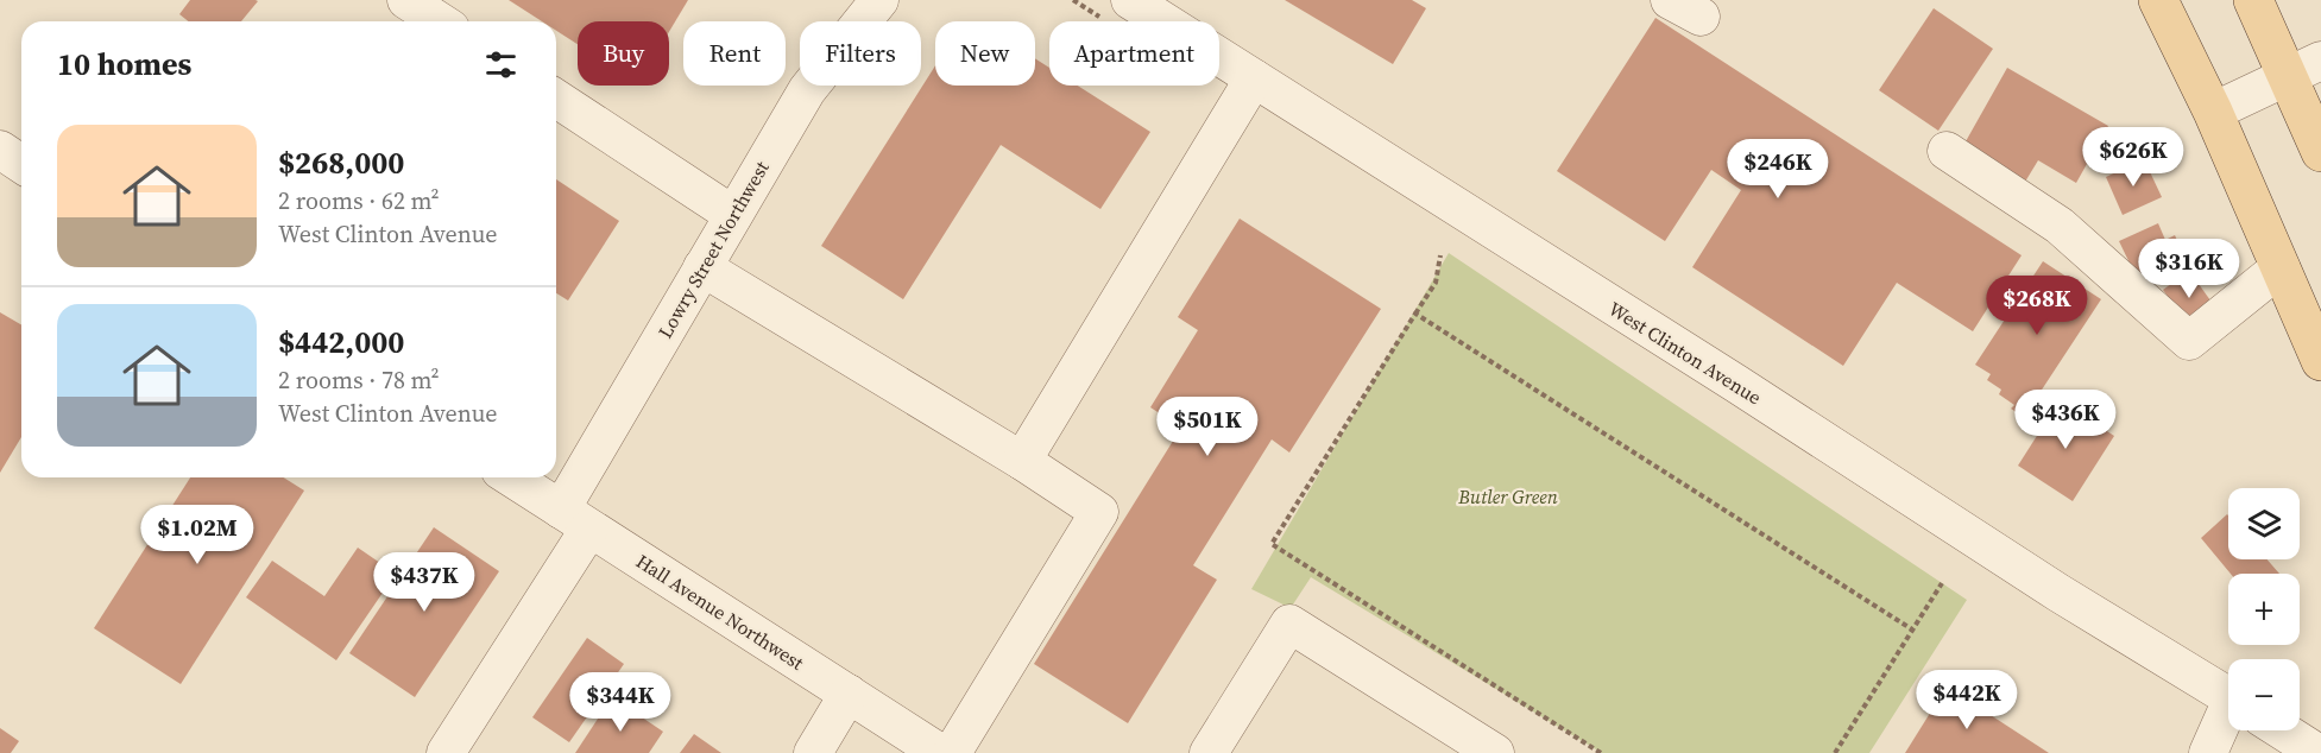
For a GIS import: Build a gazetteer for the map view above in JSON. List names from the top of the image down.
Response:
{
  "streets": {
    "street": ["Lowry Street Northwest", "West Clinton Avenue", "Hall Avenue Northwest"]
  },
  "crossings": [
    ["Lowry Street Northwest", "Hall Avenue Northwest"]
  ],
  "parks": ["Butler Green"],
  "page": {
    "chip": [
      "Buy",
      "Rent",
      "Filters",
      "New",
      "Apartment"
    ],
    "heading": "10 homes",
    "list": [
      {
        "name": "$268,000",
        "note": "2 rooms · 62 m² · West Clinton Avenue"
      },
      {
        "name": "$442,000",
        "note": "2 rooms · 78 m² · West Clinton Avenue"
      }
    ],
    "price": [
      "$626K",
      "$246K",
      "$316K",
      "$268K",
      "$436K",
      "$501K",
      "$1.02M",
      "$437K",
      "$442K",
      "$344K"
    ],
    "map_buttons": ["+", "−"]
  }
}
